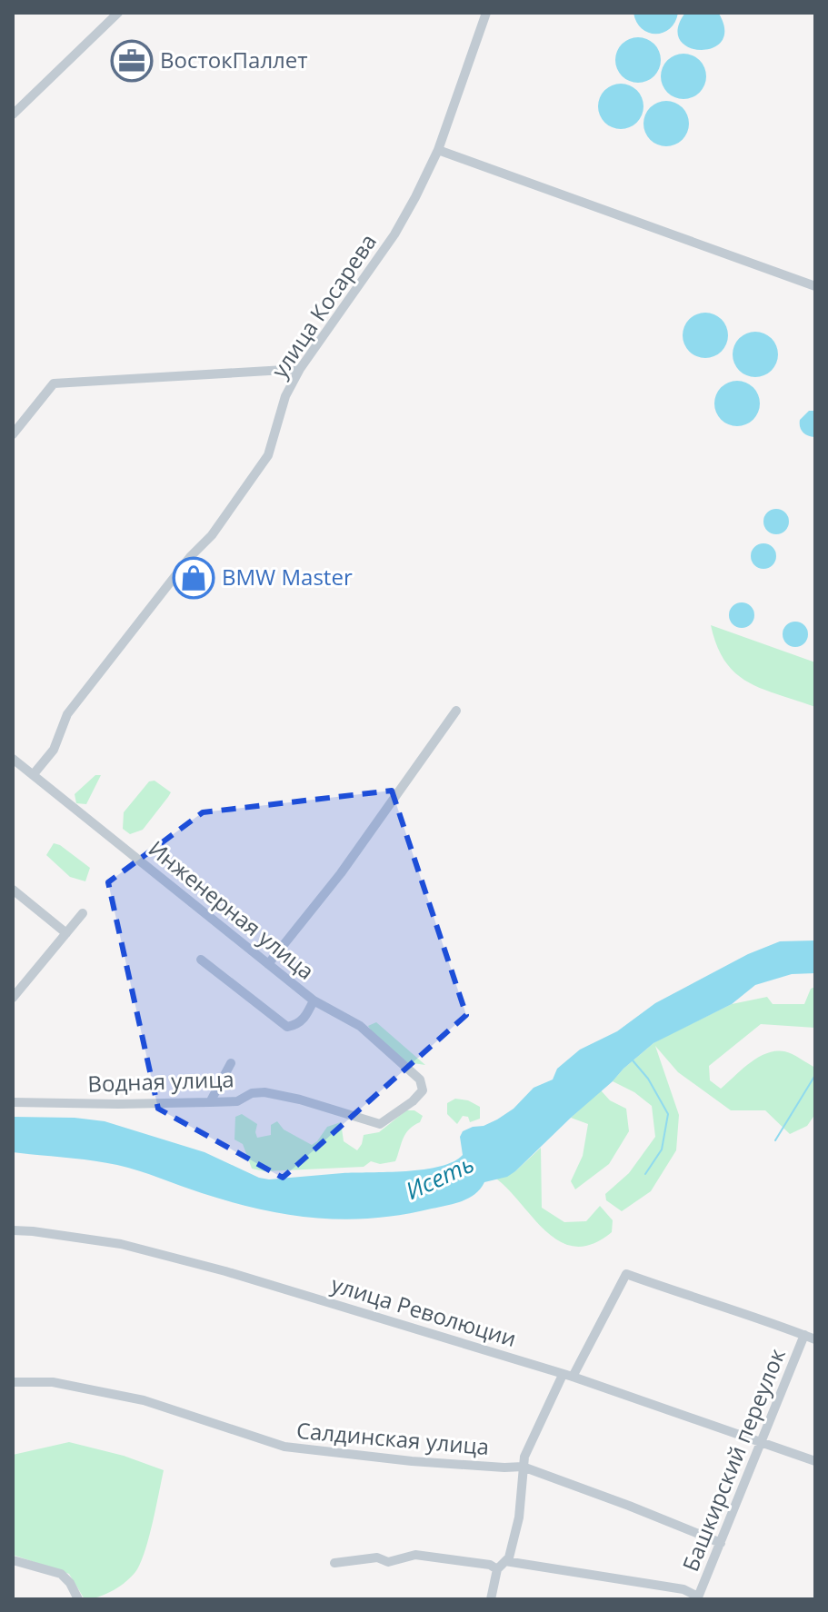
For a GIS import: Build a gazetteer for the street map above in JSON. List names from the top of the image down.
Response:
{
  "streets": {
    "street": [
      "улица Косарева",
      "Инженерная улица",
      "Водная улица",
      "улица Революции",
      "Салдинская улица",
      "Башкирский переулок"
    ]
  },
  "crossings": [
    ["улица Косарева", "Инженерная улица"],
    ["Инженерная улица", "Водная улица"],
    ["улица Революции", "Башкирский переулок"],
    ["Салдинская улица", "Башкирский переулок"]
  ],
  "water": ["Исеть"],
  "places": {
    "office": ["ВостокПаллет"],
    "shop": ["BMW Master"]
  }
}
